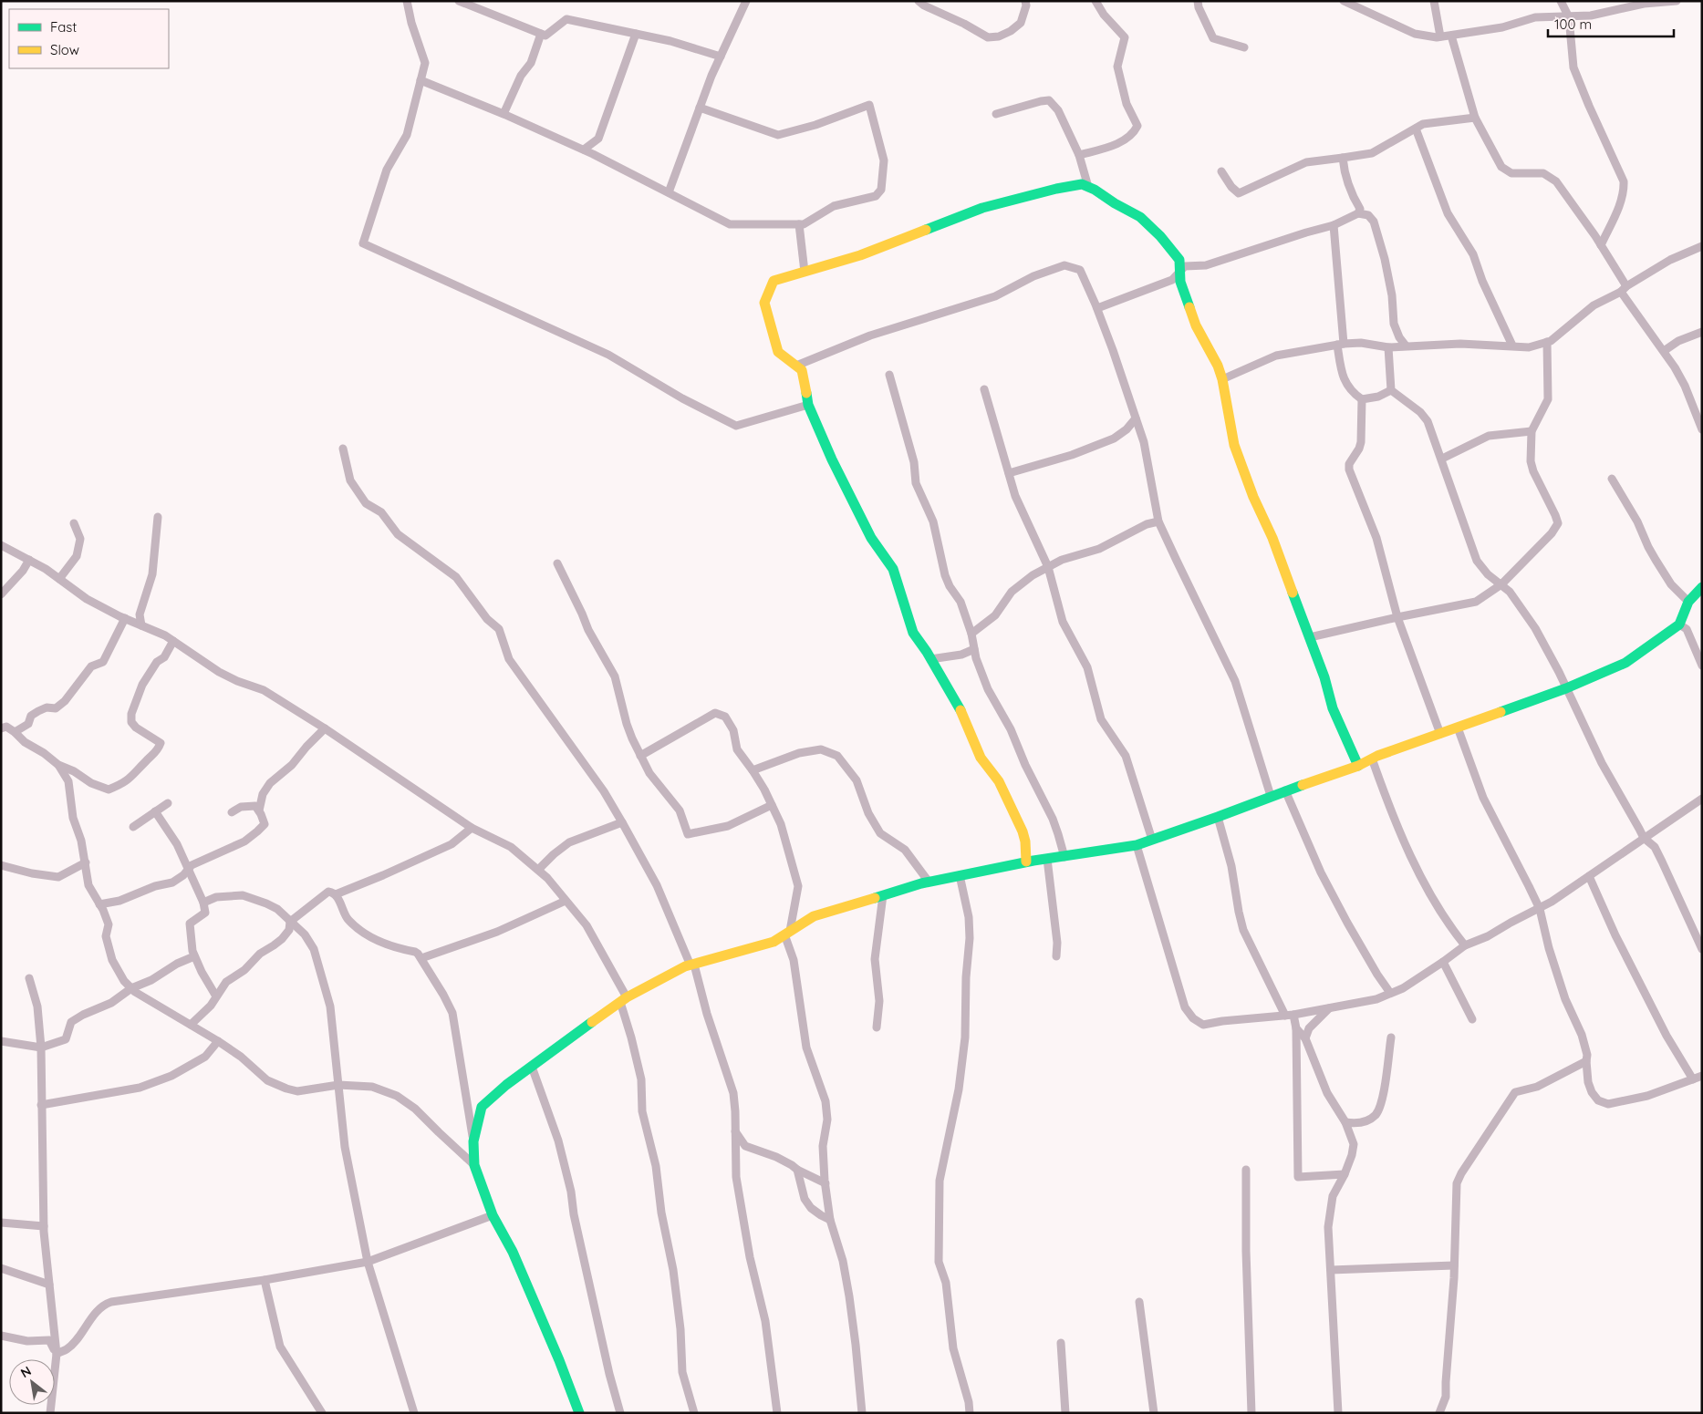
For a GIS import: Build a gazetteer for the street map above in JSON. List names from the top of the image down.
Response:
{
  "legend": ["Fast", "Slow"],
  "scale_bar": "100 m",
  "north": "top left"
}
